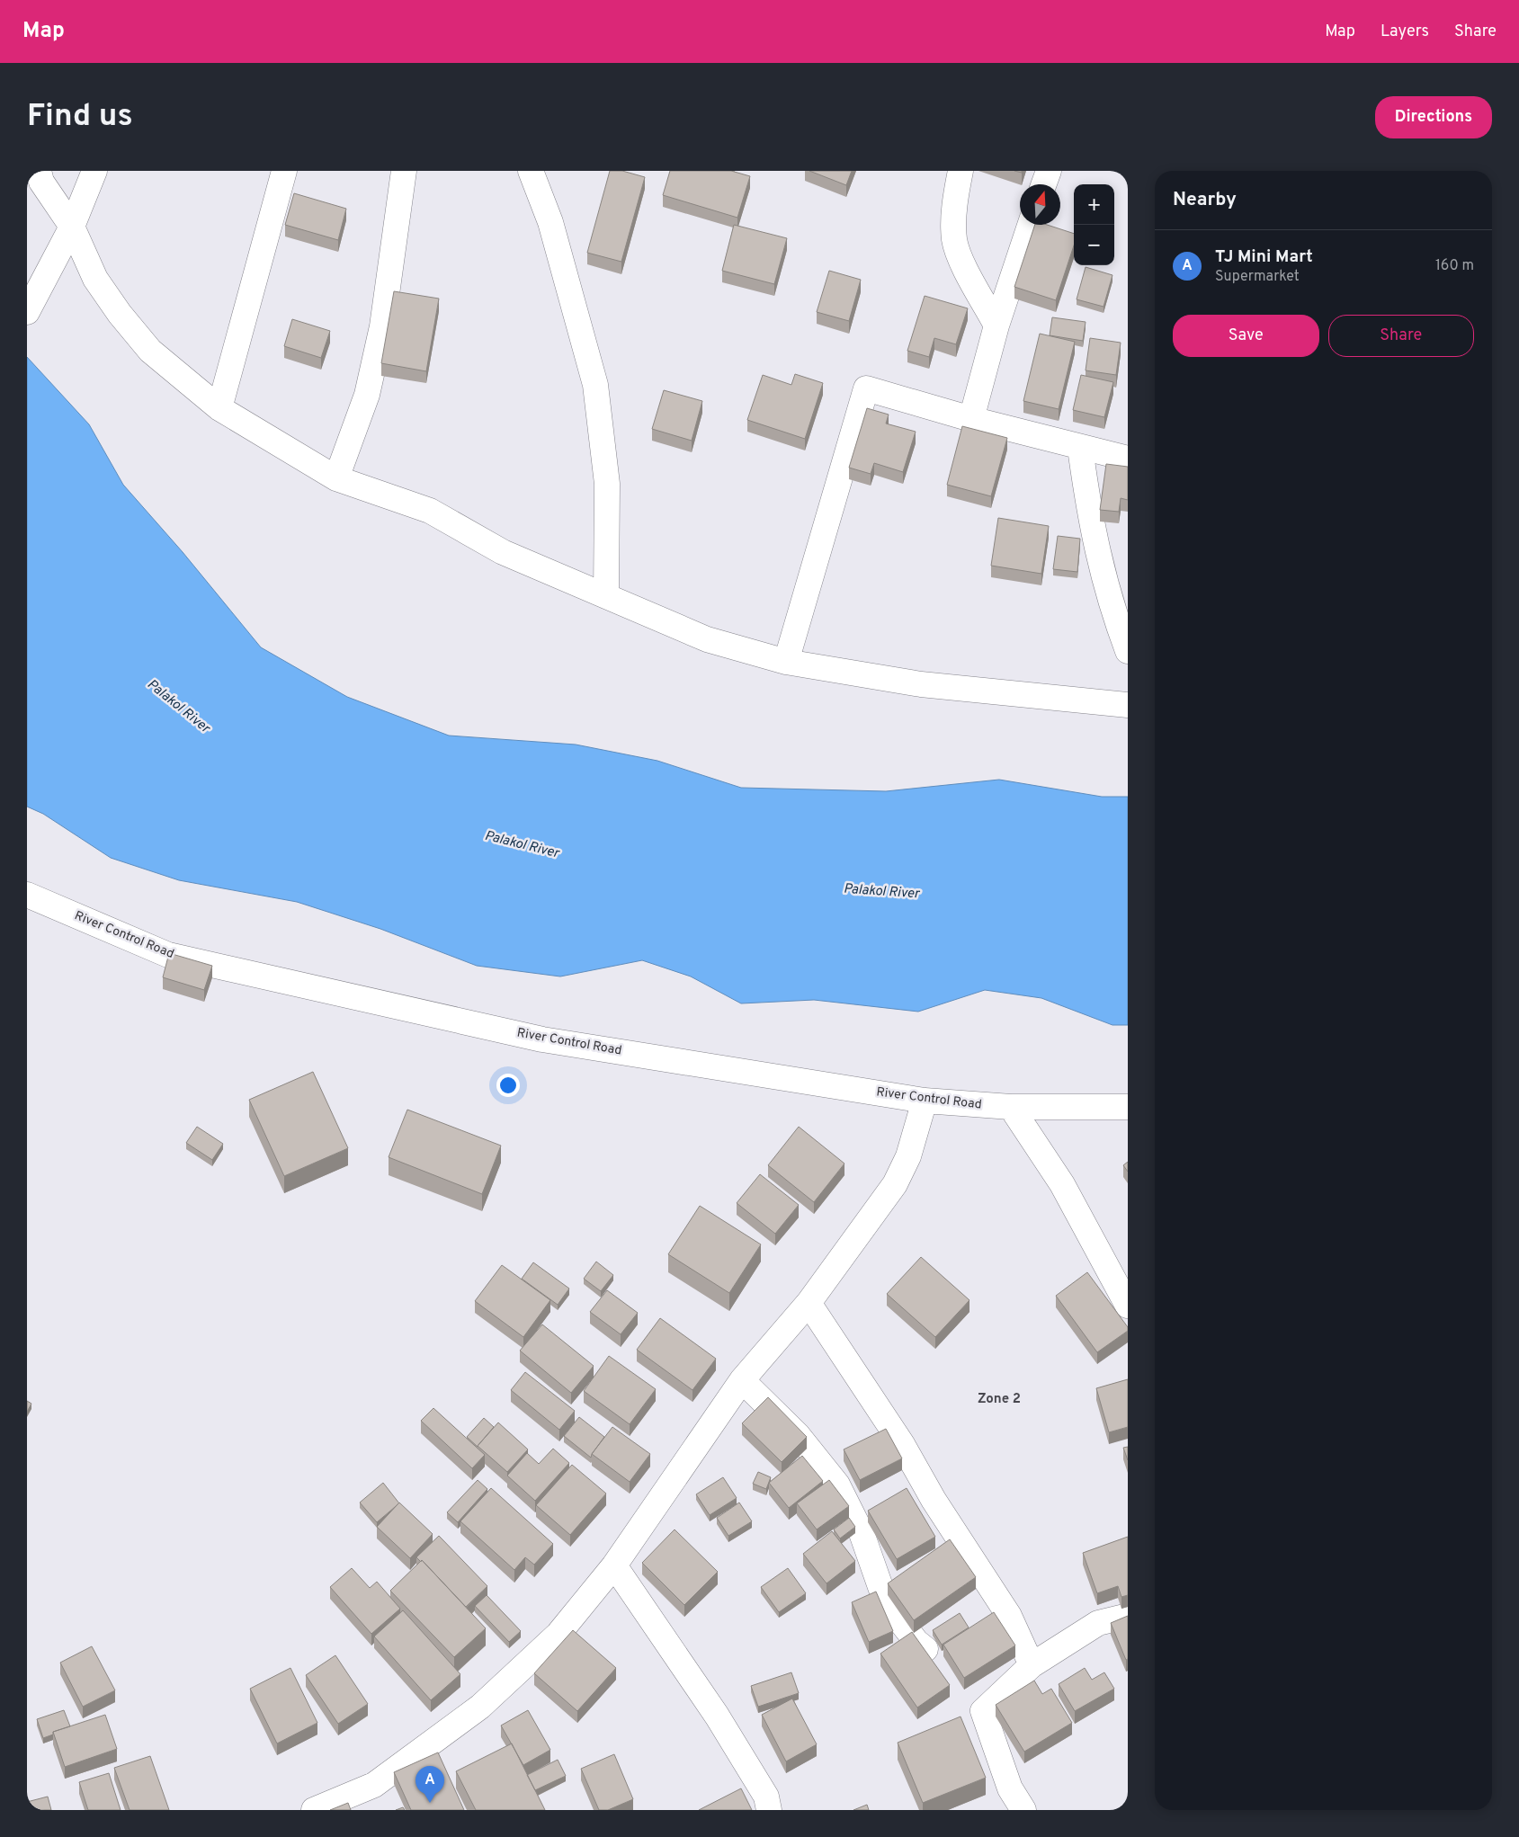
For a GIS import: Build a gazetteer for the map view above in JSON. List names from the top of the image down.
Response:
{
  "streets": {
    "street": ["River Control Road"]
  },
  "districts": ["Zone 2"],
  "water": ["Palakol River"],
  "north": "top",
  "page": {
    "header": "Map",
    "nav": ["Map", "Layers", "Share"],
    "buttons": [
      "Directions",
      ["Save", "Share"]
    ],
    "title": "Find us",
    "heading": "Nearby",
    "map_buttons": ["+", "−"],
    "list": [
      {
        "mark": "A",
        "name": "TJ Mini Mart",
        "note": "Supermarket",
        "value": "160 m"
      }
    ],
    "pins": "A"
  }
}
